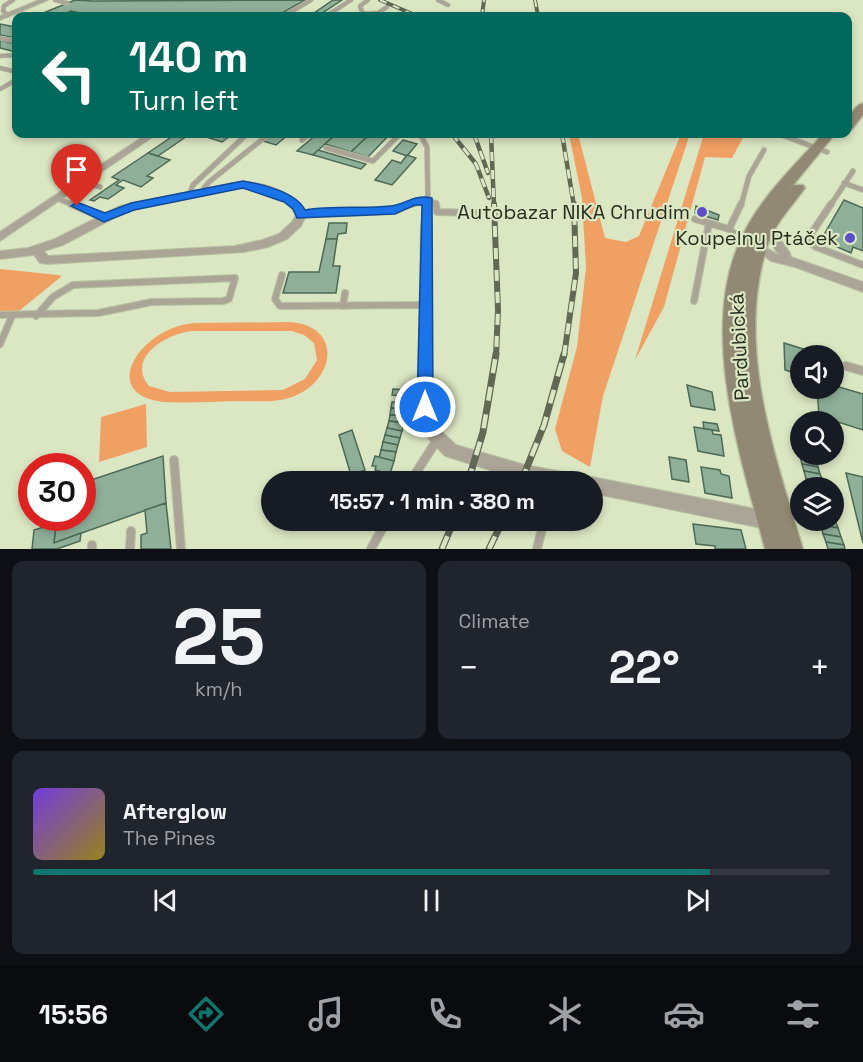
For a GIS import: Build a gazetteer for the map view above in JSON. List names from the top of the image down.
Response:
{
  "streets": {
    "main road": ["Pardubická"]
  },
  "places": ["Autobazar NIKA Chrudim", "Koupelny Ptáček"],
  "page": {
    "turn": ["140 m", "Turn left"],
    "limit": "30",
    "trip": "15:57 · 1 min · 380 m",
    "tile": [
      ["25", "km/h"],
      "Climate"
    ],
    "heat": ["−", "22°", "+"],
    "song": ["Afterglow", "The Pines"],
    "tabs": "15:56"
  }
}
